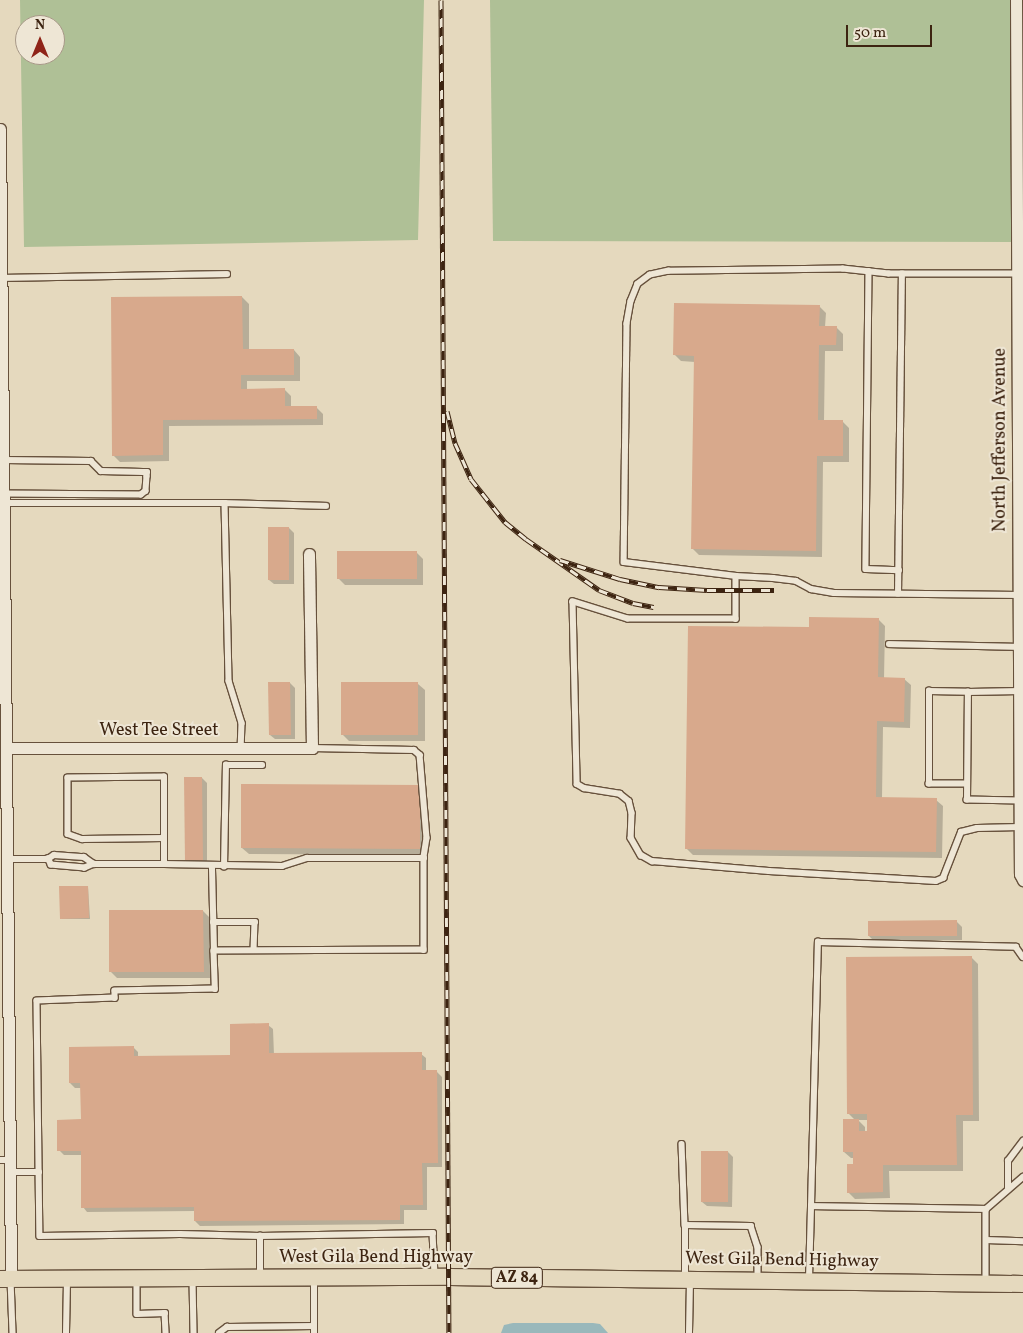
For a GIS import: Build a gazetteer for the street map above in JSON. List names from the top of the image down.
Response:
{
  "streets": {
    "main road": ["West Gila Bend Highway", "AZ 84"],
    "street": ["North Jefferson Avenue", "West Tee Street"]
  },
  "scale_bar": "50 m",
  "north": "top"
}
